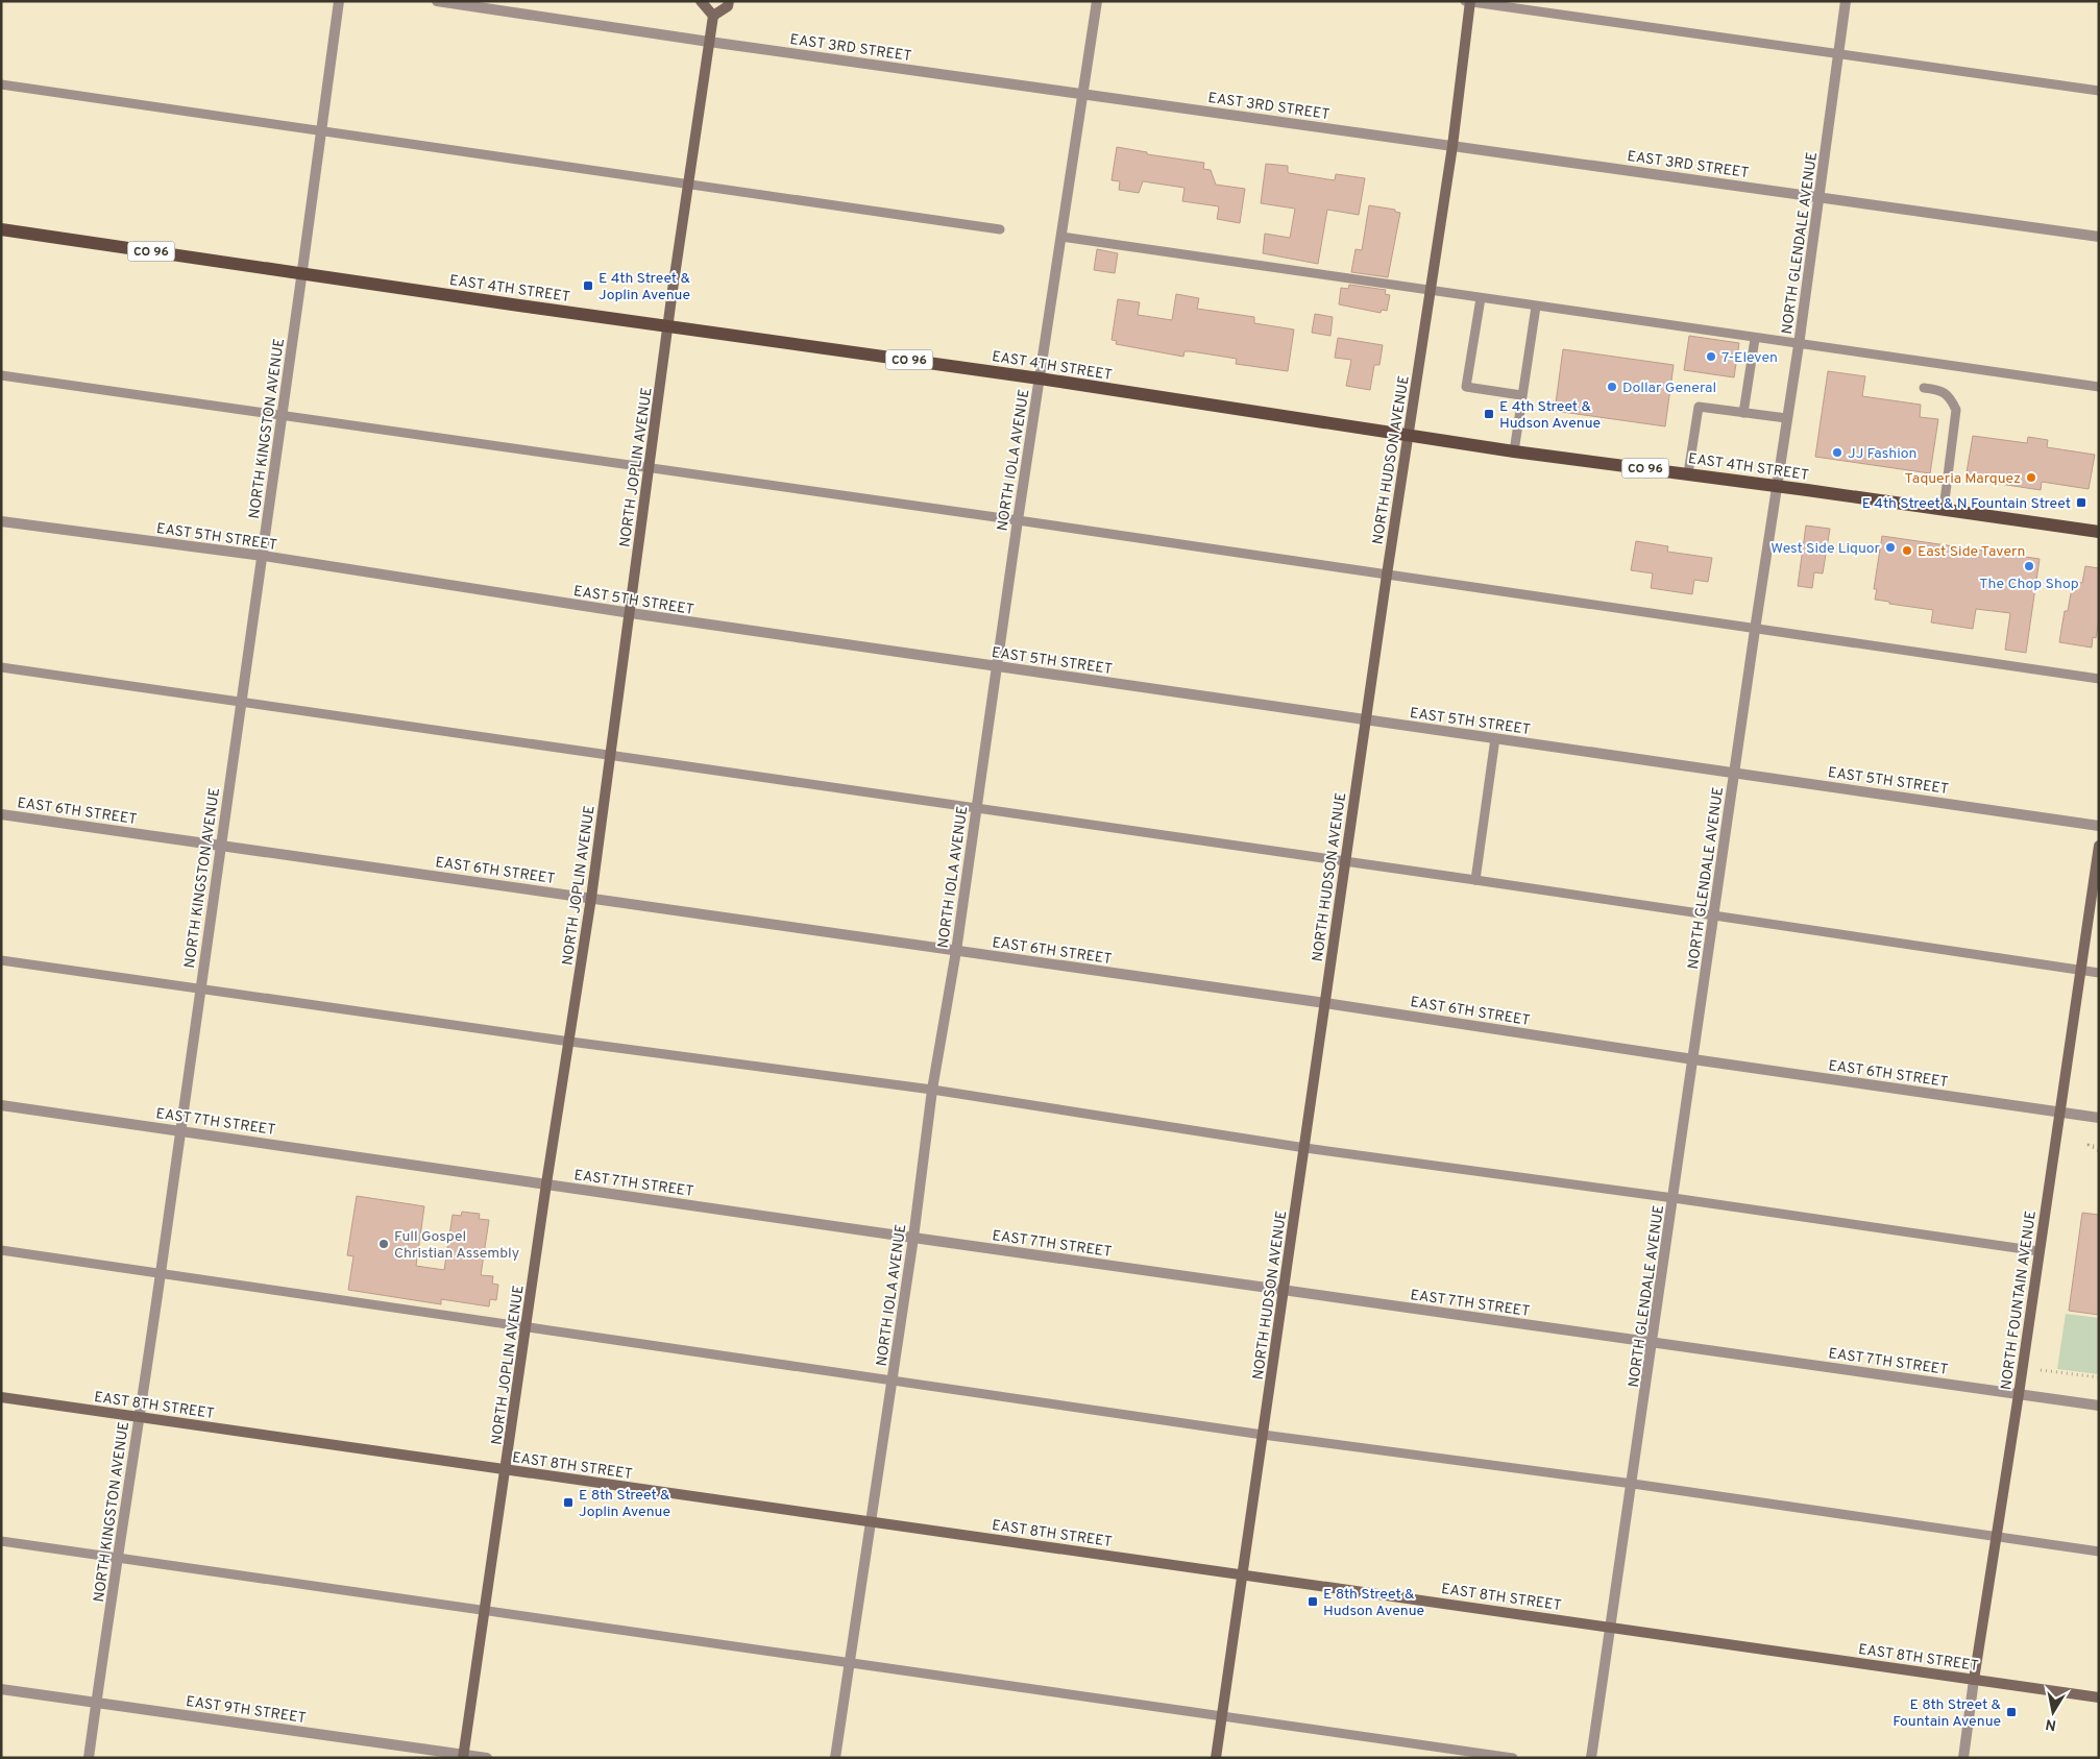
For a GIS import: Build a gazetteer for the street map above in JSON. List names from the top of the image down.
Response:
{
  "streets": {
    "main road": ["CO 96", "EAST 4TH STREET"],
    "street": [
      "EAST 3RD STREET",
      "NORTH GLENDALE AVENUE",
      "NORTH KINGSTON AVENUE",
      "NORTH IOLA AVENUE",
      "NORTH HUDSON AVENUE",
      "NORTH JOPLIN AVENUE",
      "EAST 5TH STREET",
      "EAST 6TH STREET",
      "EAST 7TH STREET",
      "NORTH FOUNTAIN AVENUE",
      "EAST 8TH STREET",
      "EAST 9TH STREET"
    ]
  },
  "crossings": [
    ["EAST 3RD STREET", "NORTH GLENDALE AVENUE"],
    ["EAST 3RD STREET", "NORTH IOLA AVENUE"],
    ["EAST 3RD STREET", "NORTH HUDSON AVENUE"],
    ["EAST 3RD STREET", "NORTH JOPLIN AVENUE"],
    ["NORTH GLENDALE AVENUE", "EAST 4TH STREET"],
    ["NORTH GLENDALE AVENUE", "EAST 5TH STREET"],
    ["NORTH GLENDALE AVENUE", "EAST 6TH STREET"],
    ["NORTH GLENDALE AVENUE", "EAST 7TH STREET"],
    ["NORTH GLENDALE AVENUE", "EAST 8TH STREET"],
    ["EAST 4TH STREET", "NORTH KINGSTON AVENUE"],
    ["EAST 4TH STREET", "NORTH IOLA AVENUE"],
    ["EAST 4TH STREET", "NORTH HUDSON AVENUE"],
    ["EAST 4TH STREET", "NORTH JOPLIN AVENUE"],
    ["NORTH KINGSTON AVENUE", "EAST 5TH STREET"],
    ["NORTH KINGSTON AVENUE", "EAST 6TH STREET"],
    ["NORTH KINGSTON AVENUE", "EAST 7TH STREET"],
    ["NORTH KINGSTON AVENUE", "EAST 8TH STREET"],
    ["NORTH KINGSTON AVENUE", "EAST 9TH STREET"],
    ["NORTH IOLA AVENUE", "EAST 5TH STREET"],
    ["NORTH IOLA AVENUE", "EAST 6TH STREET"],
    ["NORTH IOLA AVENUE", "EAST 7TH STREET"],
    ["NORTH IOLA AVENUE", "EAST 8TH STREET"],
    ["NORTH HUDSON AVENUE", "EAST 5TH STREET"],
    ["NORTH HUDSON AVENUE", "EAST 6TH STREET"],
    ["NORTH HUDSON AVENUE", "EAST 7TH STREET"],
    ["NORTH HUDSON AVENUE", "EAST 8TH STREET"],
    ["NORTH JOPLIN AVENUE", "EAST 5TH STREET"],
    ["NORTH JOPLIN AVENUE", "EAST 6TH STREET"],
    ["NORTH JOPLIN AVENUE", "EAST 7TH STREET"],
    ["NORTH JOPLIN AVENUE", "EAST 8TH STREET"],
    ["NORTH JOPLIN AVENUE", "EAST 9TH STREET"],
    ["EAST 6TH STREET", "NORTH FOUNTAIN AVENUE"],
    ["EAST 7TH STREET", "NORTH FOUNTAIN AVENUE"],
    ["NORTH FOUNTAIN AVENUE", "EAST 8TH STREET"]
  ],
  "places": {
    "transit": [
      "E 4th Street & Joplin Avenue",
      "E 4th Street & Hudson Avenue",
      "E 4th Street & N Fountain Street",
      "E 8th Street & Joplin Avenue",
      "E 8th Street & Hudson Avenue",
      "E 8th Street & Fountain Avenue"
    ],
    "other": [
      "7-Eleven",
      "Dollar General",
      "JJ Fashion",
      "Taqueria Marquez",
      "West Side Liquor",
      "East Side Tavern",
      "The Chop Shop",
      "Full Gospel Christian Assembly"
    ]
  },
  "north": "bottom"
}
